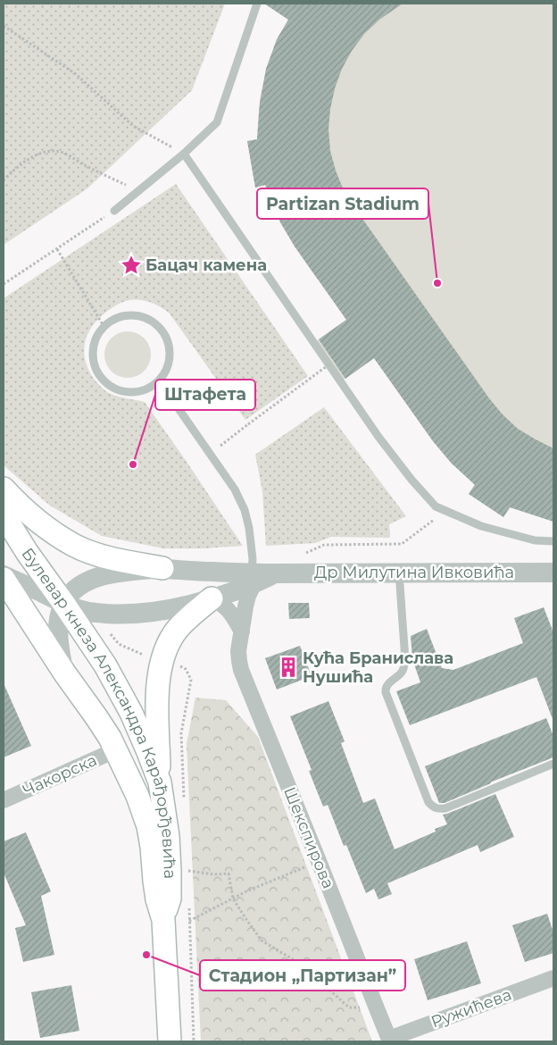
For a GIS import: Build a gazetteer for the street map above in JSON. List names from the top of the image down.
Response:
{
  "streets": {
    "main road": ["Булевар кнеза Александра Карађорђевића"],
    "street": [
      "Др Милутина Ивковића",
      "Чакорска",
      "Шекспирова",
      "Ружићева"
    ]
  },
  "crossings": [
    ["Др Милутина Ивковића", "Булевар кнеза Александра Карађорђевића"],
    ["Др Милутина Ивковића", "Шекспирова"],
    ["Булевар кнеза Александра Карађорђевића", "Чакорска"],
    ["Шекспирова", "Ружићева"]
  ],
  "places": {
    "place": ["Бацач камена"],
    "other": ["Partizan Stadium", "Штафета", "Стадион „Партизан”"],
    "building": ["Кућа Бранислава Нушића"]
  }
}
